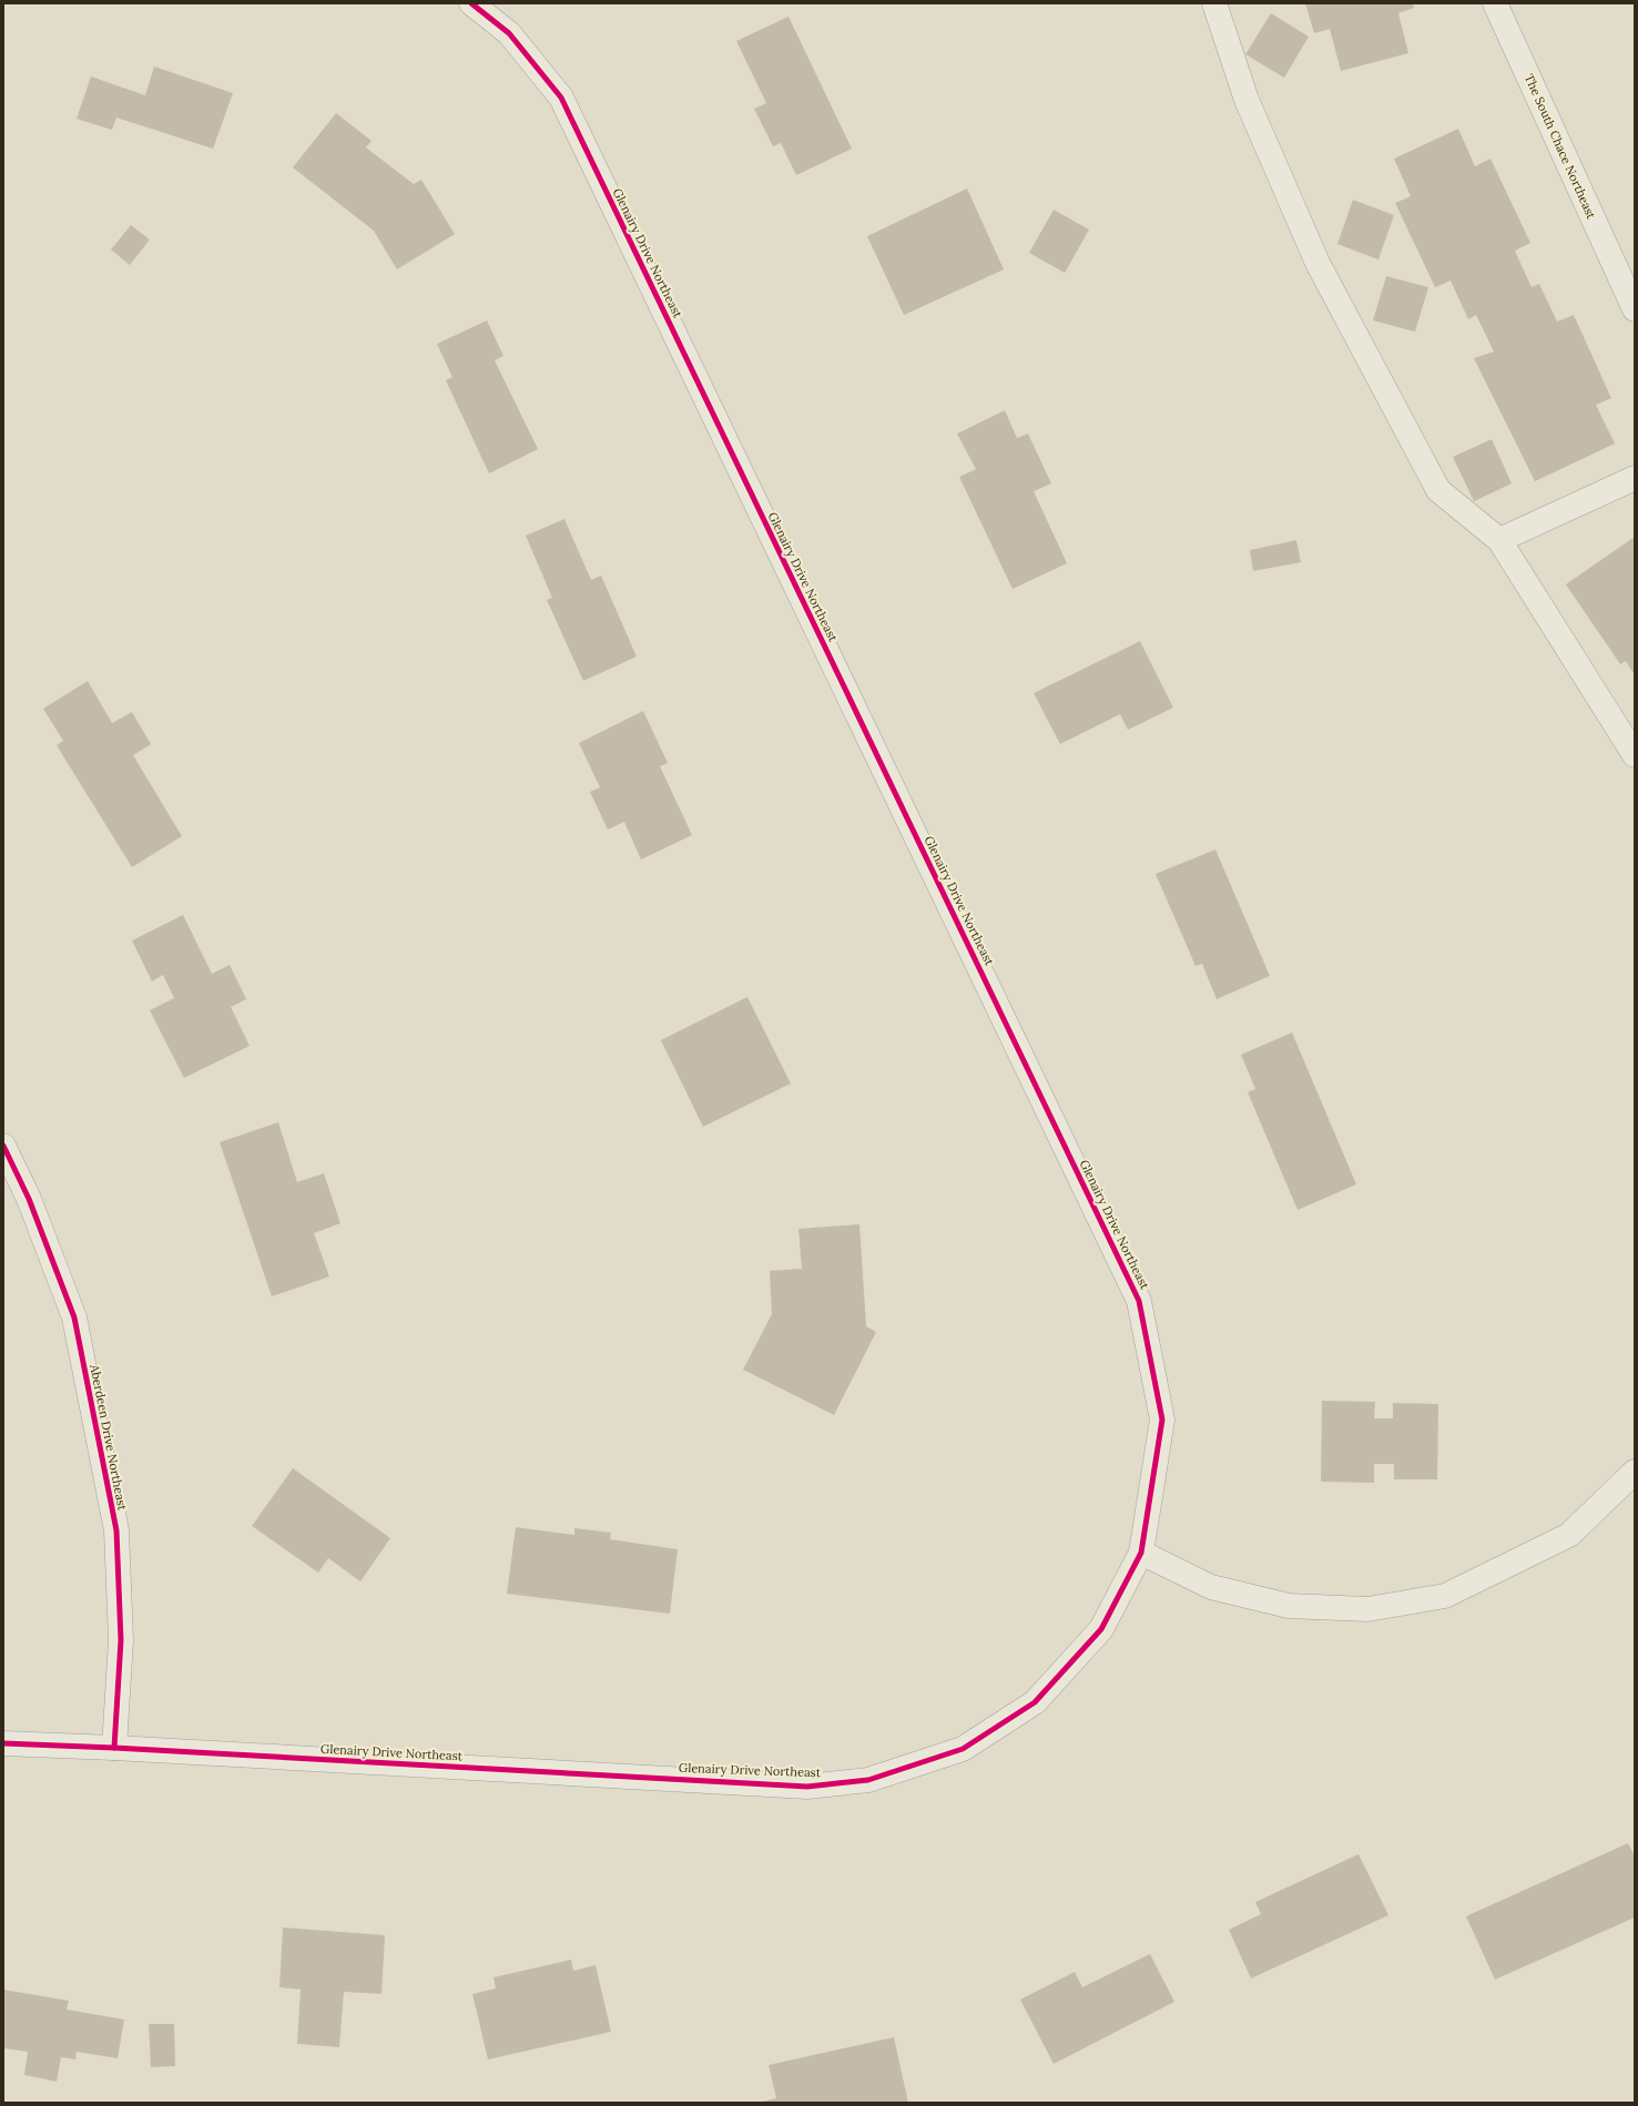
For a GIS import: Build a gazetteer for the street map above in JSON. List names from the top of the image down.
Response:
{
  "streets": {
    "street": ["The South Chace Northeast", "Glenairy Drive Northeast", "Aberdeen Drive Northeast"]
  },
  "crossings": [
    ["Glenairy Drive Northeast", "Aberdeen Drive Northeast"]
  ]
}
